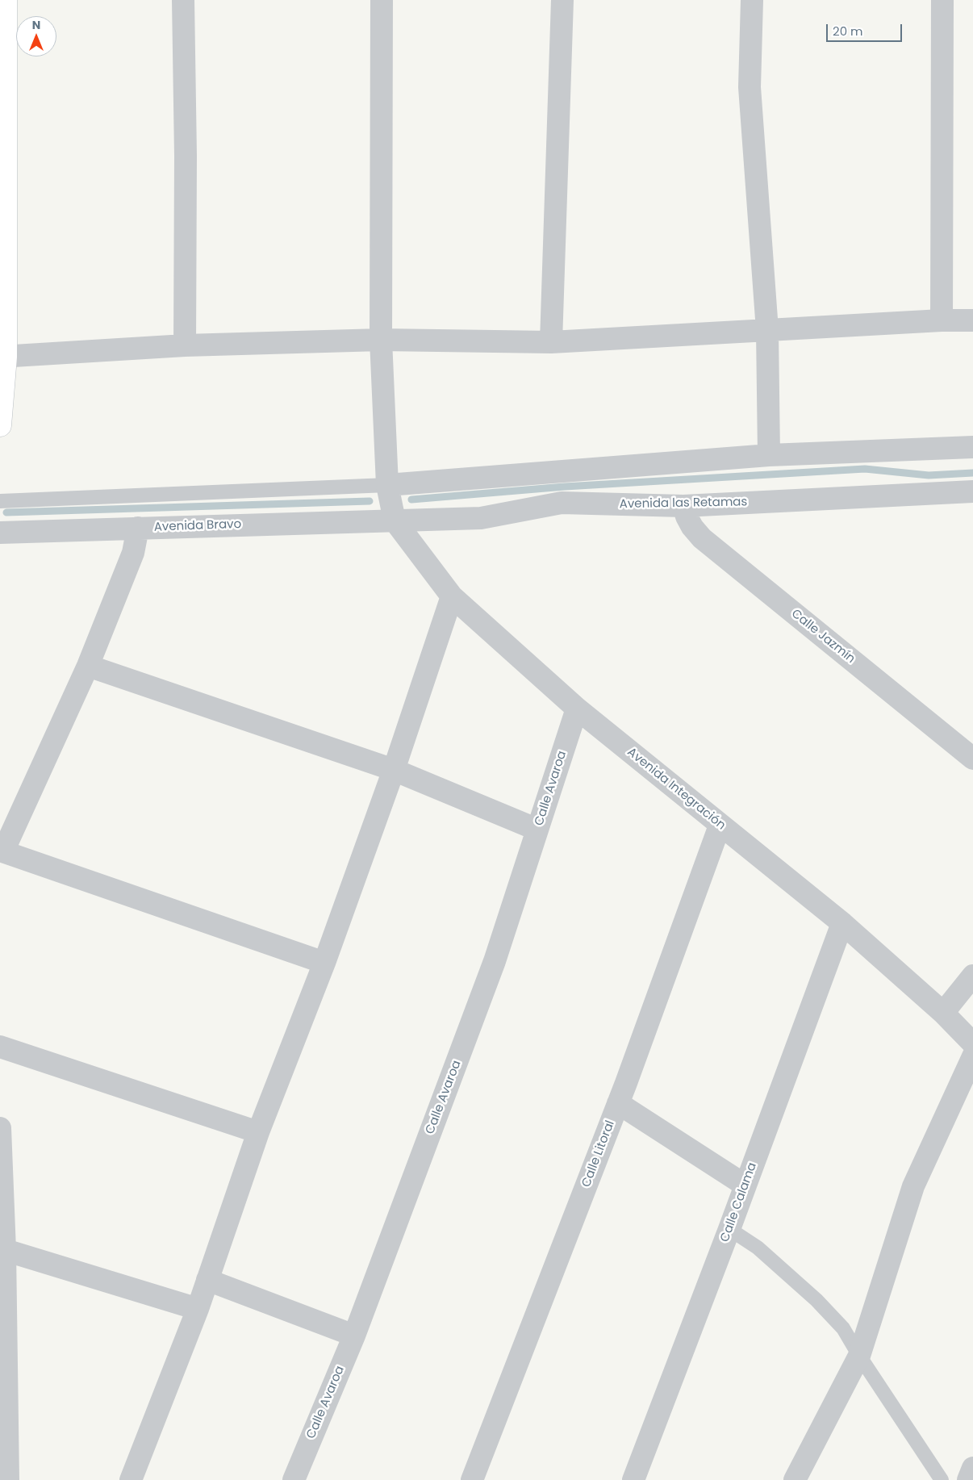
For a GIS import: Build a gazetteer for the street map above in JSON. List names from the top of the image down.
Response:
{
  "streets": {
    "street": [
      "Avenida las Retamas",
      "Avenida Bravo",
      "Calle Jazmín",
      "Calle Avaroa",
      "Avenida Integración",
      "Calle Litoral",
      "Calle Calama"
    ]
  },
  "crossings": [
    ["Avenida las Retamas", "Avenida Bravo"],
    ["Avenida las Retamas", "Calle Jazmín"],
    ["Avenida las Retamas", "Avenida Integración"],
    ["Avenida Bravo", "Avenida Integración"],
    ["Calle Avaroa", "Avenida Integración"],
    ["Avenida Integración", "Calle Litoral"],
    ["Avenida Integración", "Calle Calama"]
  ],
  "scale_bar": "20 m",
  "north": "top"
}
